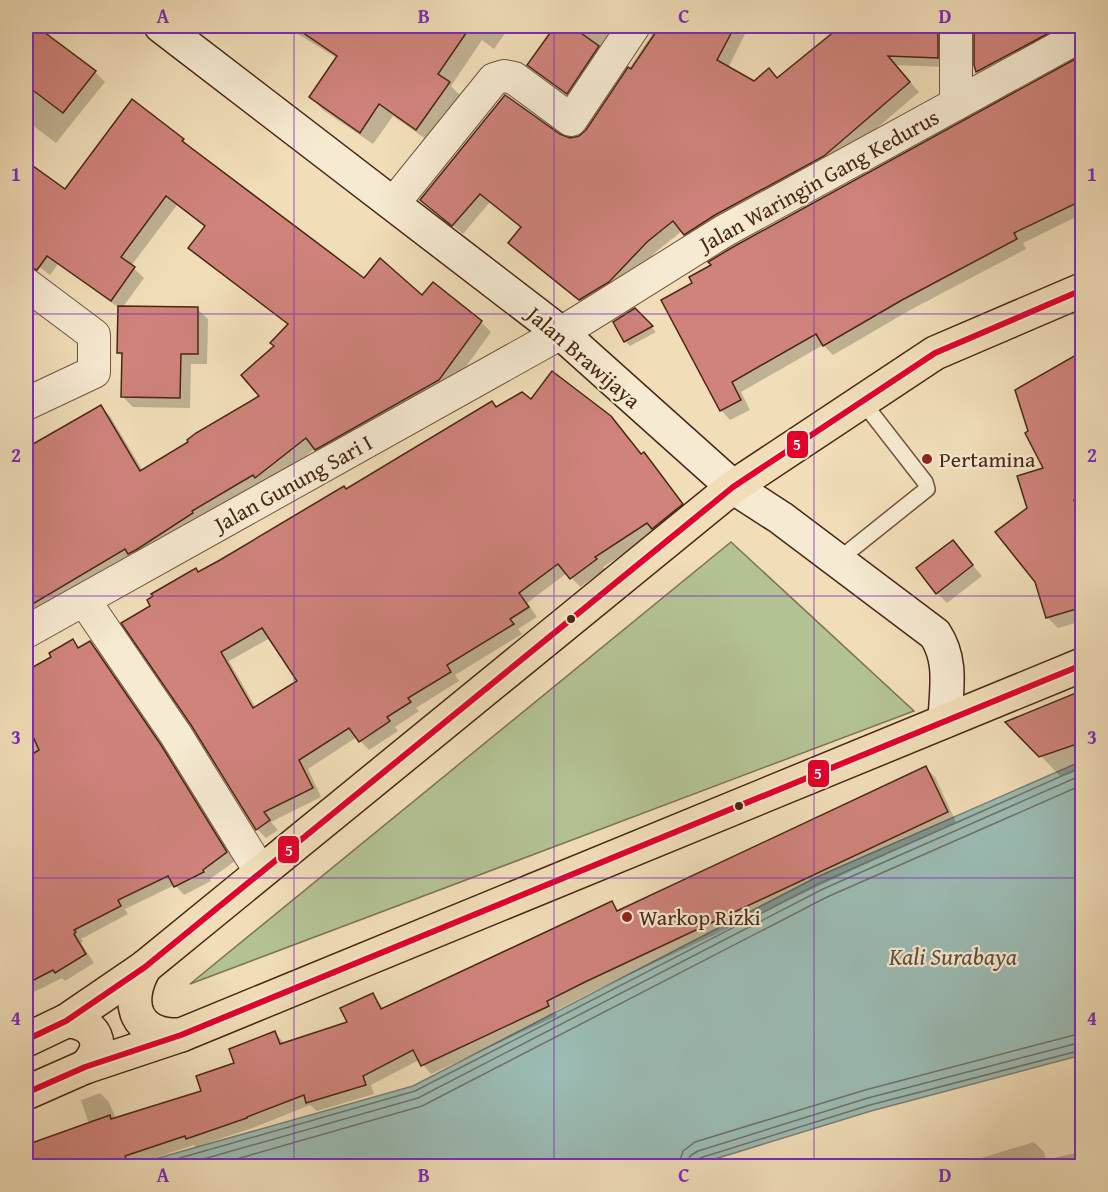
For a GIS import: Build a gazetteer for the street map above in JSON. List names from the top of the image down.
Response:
{
  "streets": {
    "street": ["Jalan Waringin Gang Kedurus", "Jalan Brawijaya", "Jalan Gunung Sari I"]
  },
  "crossings": [
    ["Jalan Waringin Gang Kedurus", "Jalan Brawijaya"],
    ["Jalan Waringin Gang Kedurus", "Jalan Gunung Sari I"],
    ["Jalan Brawijaya", "Jalan Gunung Sari I"]
  ],
  "water": ["Kali Surabaya"],
  "places": ["Pertamina", "Warkop Rizki"],
  "lines": ["transit line 5"],
  "grid": {
    "columns": [
      "A",
      "B",
      "C",
      "D"
    ],
    "rows": [
      "1",
      "2",
      "3",
      "4"
    ]
  }
}
